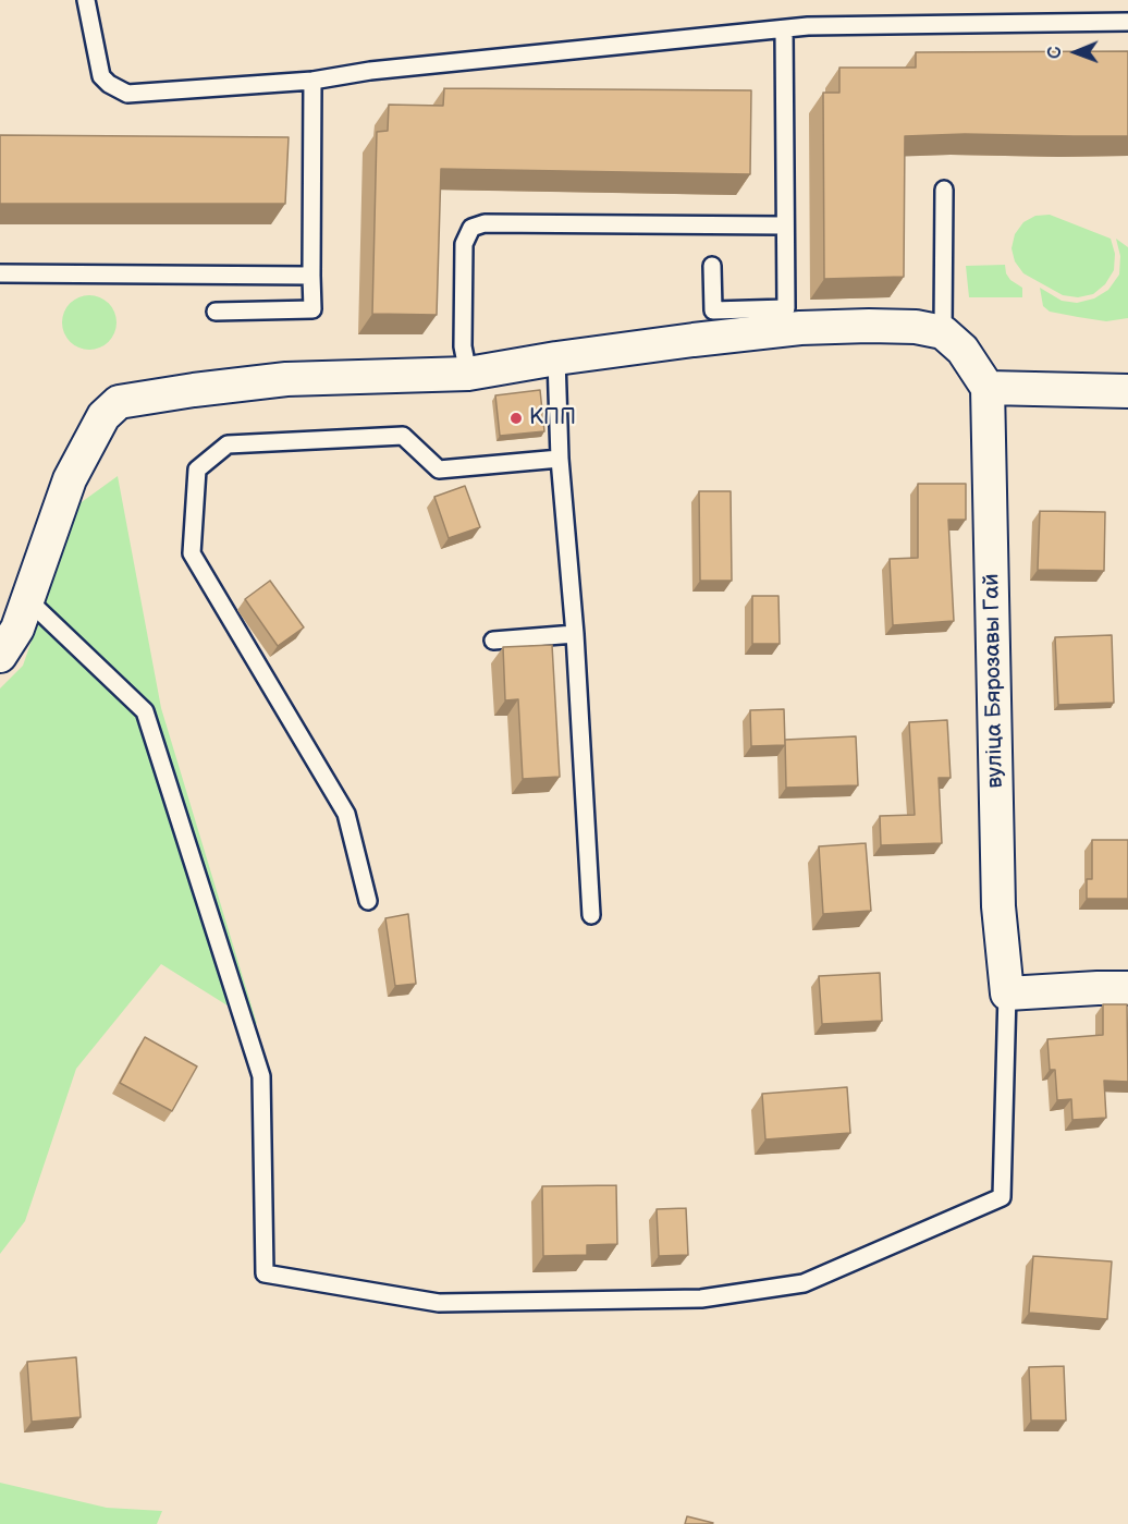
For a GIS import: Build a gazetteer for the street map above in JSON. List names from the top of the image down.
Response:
{
  "streets": {
    "street": ["вуліца Бярозавы Гай"]
  },
  "places": ["КПП"],
  "north": "left"
}
